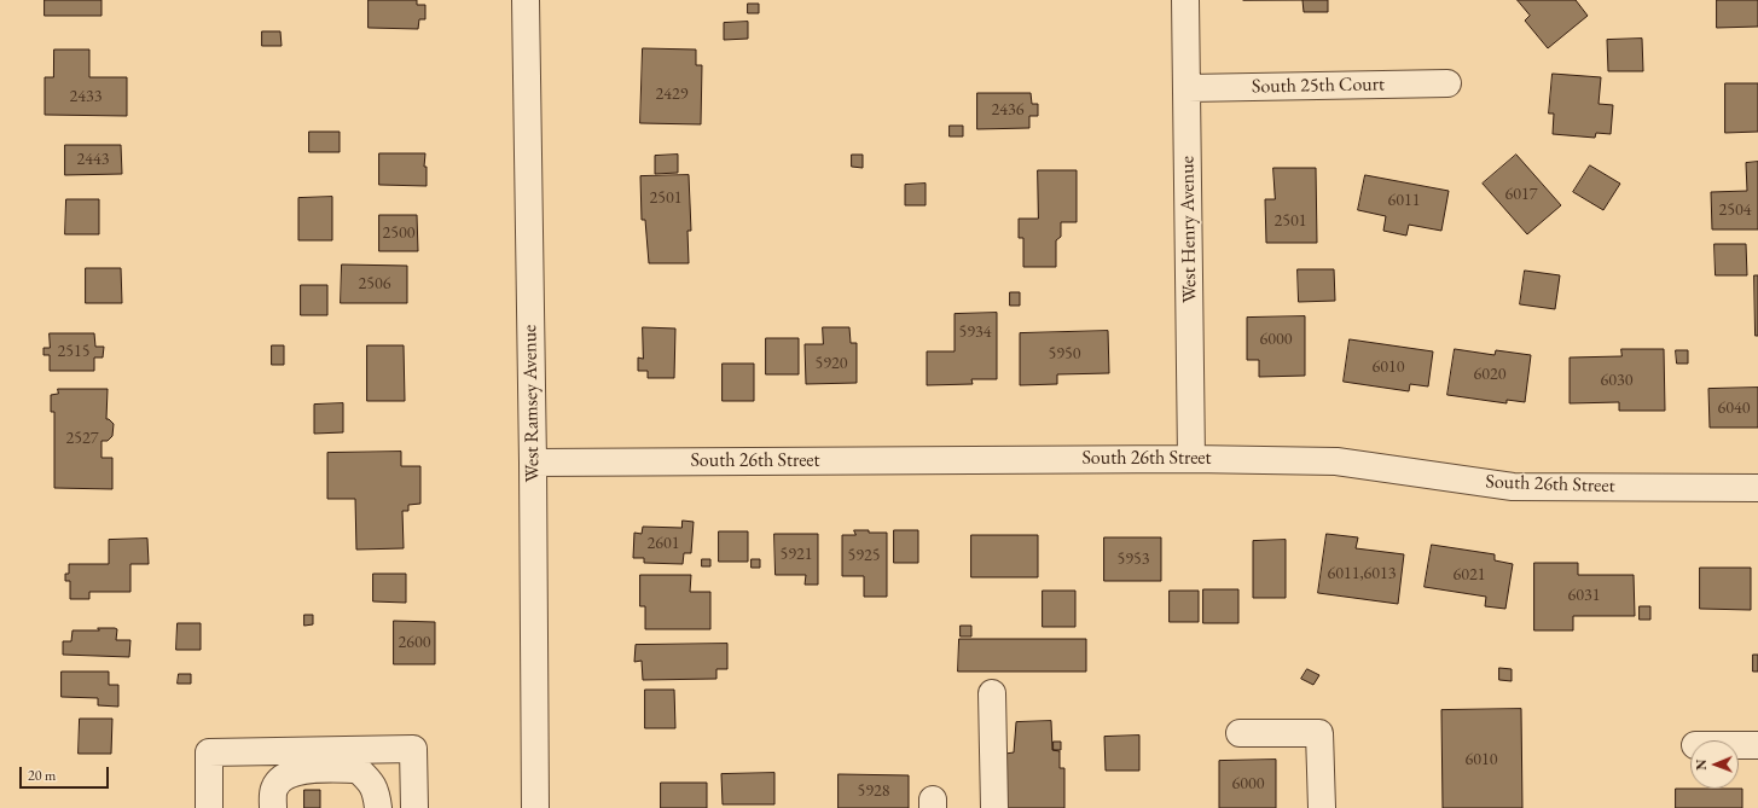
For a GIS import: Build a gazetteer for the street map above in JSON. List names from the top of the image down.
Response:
{
  "streets": {
    "street": [
      "South 25th Court",
      "West Henry Avenue",
      "West Ramsey Avenue",
      "South 26th Street"
    ]
  },
  "crossings": [
    ["South 25th Court", "West Henry Avenue"],
    ["West Henry Avenue", "South 26th Street"],
    ["West Ramsey Avenue", "South 26th Street"]
  ],
  "house_numbers": [
    "2429",
    "2433",
    "2436",
    "2443",
    "6017",
    "2501",
    "6011",
    "2504",
    "2501",
    "2500",
    "2506",
    "5934",
    "6000",
    "2515",
    "5950",
    "5920",
    "6010",
    "6020",
    "6030",
    "6040",
    "2527",
    "2601",
    "5921",
    "5925",
    "5953",
    "6011,6013",
    "6021",
    "6031",
    "2600",
    "6010",
    "6000",
    "5928"
  ],
  "scale_bar": "20 m",
  "north": "left"
}
